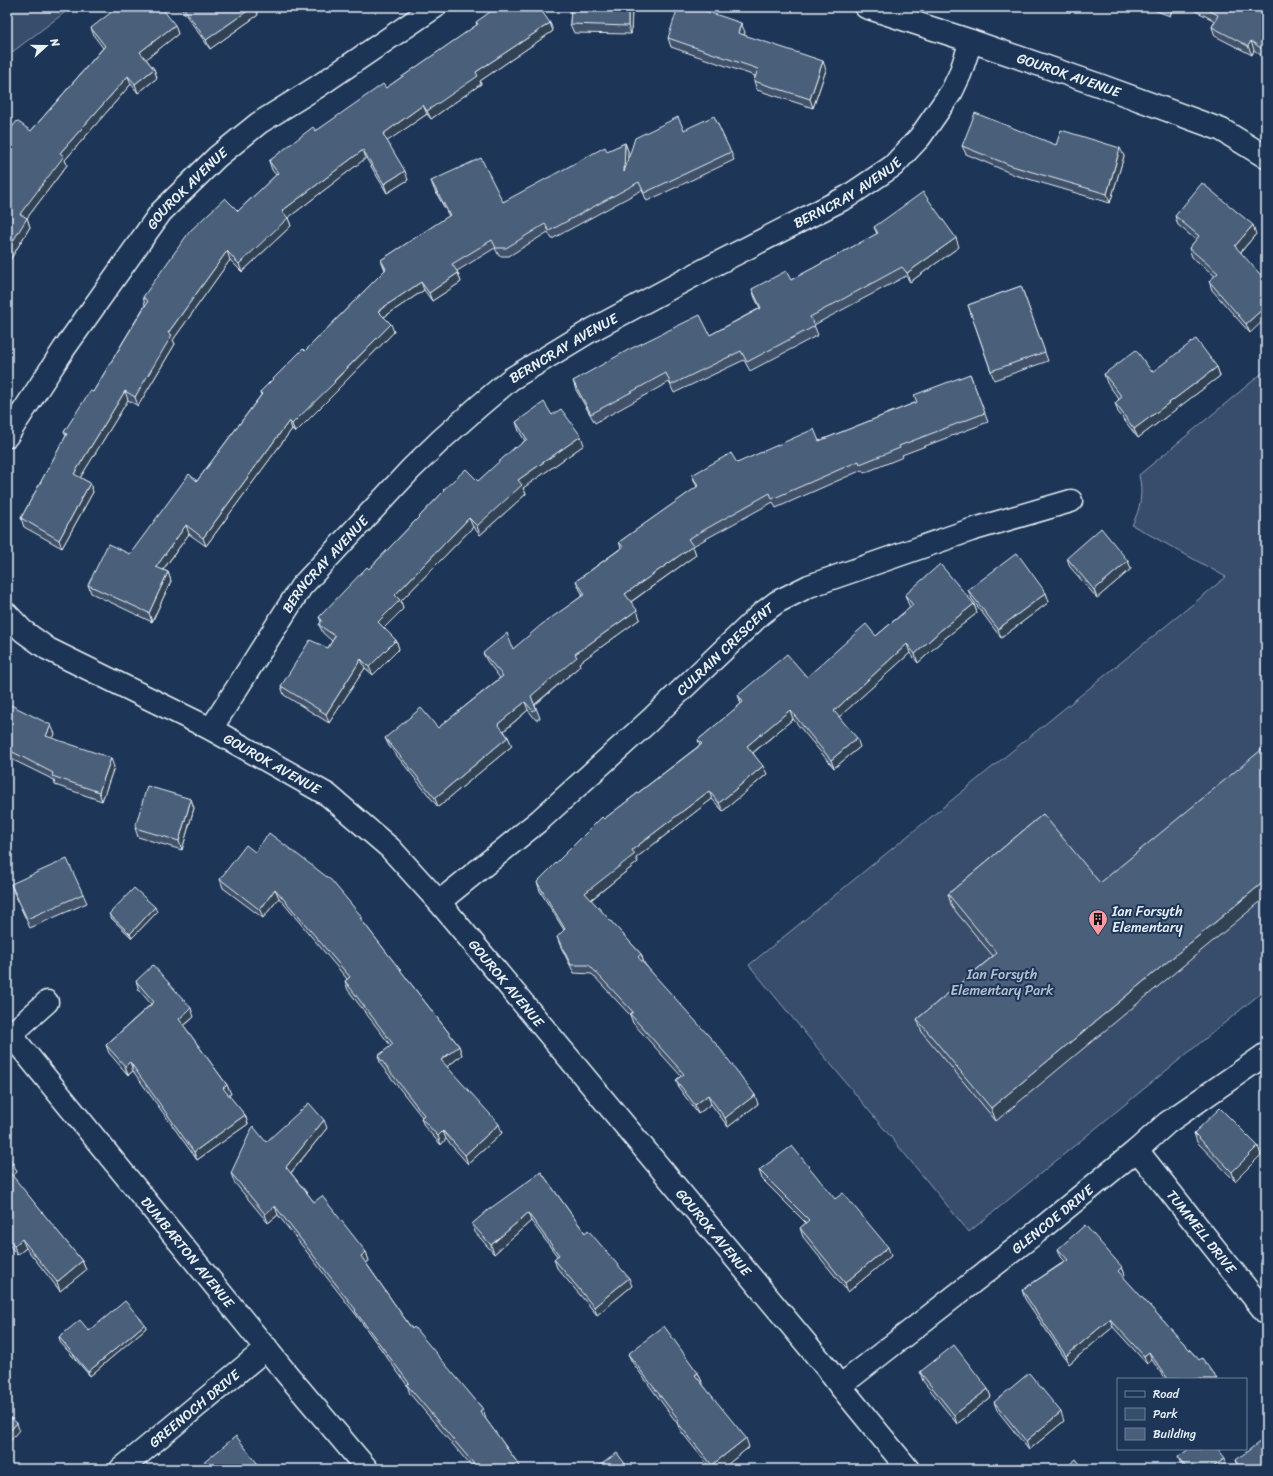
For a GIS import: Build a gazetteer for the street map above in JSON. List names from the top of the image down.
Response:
{
  "streets": {
    "street": [
      "GOUROK AVENUE",
      "BERNCRAY AVENUE",
      "CULRAIN CRESCENT",
      "GLENCOE DRIVE",
      "TUMMELL DRIVE",
      "DUMBARTON AVENUE",
      "GREENOCH DRIVE"
    ]
  },
  "crossings": [
    ["GOUROK AVENUE", "BERNCRAY AVENUE"],
    ["GOUROK AVENUE", "CULRAIN CRESCENT"],
    ["GOUROK AVENUE", "GLENCOE DRIVE"],
    ["GLENCOE DRIVE", "TUMMELL DRIVE"],
    ["DUMBARTON AVENUE", "GREENOCH DRIVE"]
  ],
  "parks": ["Ian Forsyth Elementary Park"],
  "places": {
    "building": ["Ian Forsyth Elementary"]
  },
  "legend": ["Road", "Park", "Building"],
  "north": "right"
}
